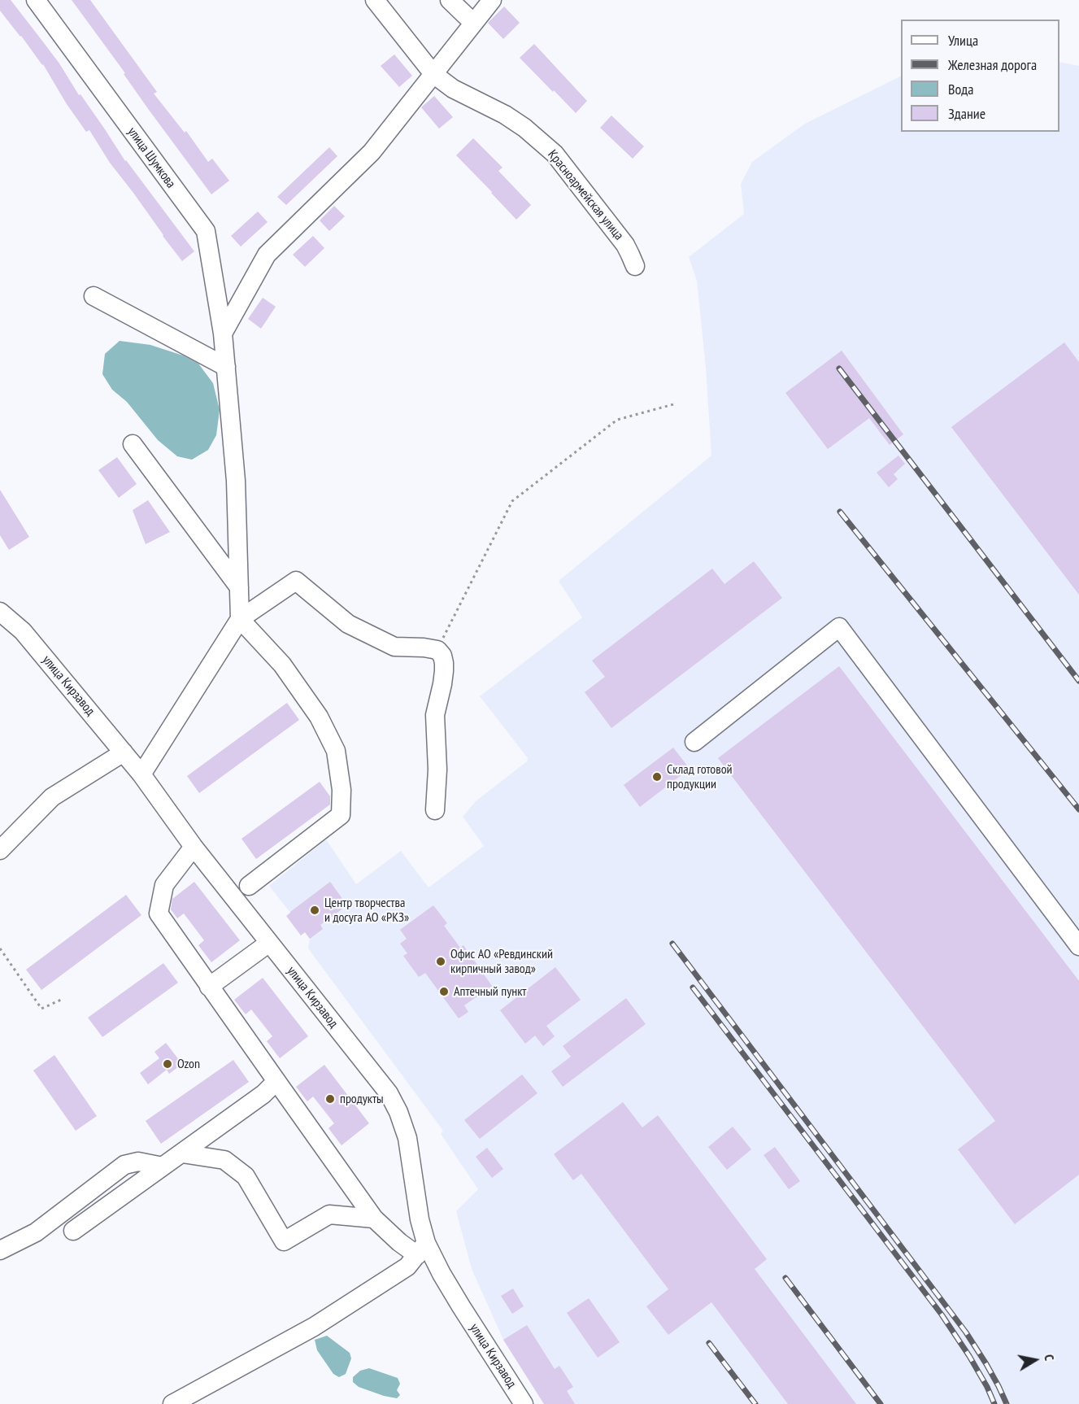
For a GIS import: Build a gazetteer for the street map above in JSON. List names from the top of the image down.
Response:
{
  "streets": {
    "street": ["улица Шумкова", "Красноармейская улица", "улица Кирзавод"]
  },
  "places": [
    "Склад готовой продукции",
    "Центр творчества и досуга АО «РКЗ»",
    "Офис АО «Ревдинский кирпичный завод»",
    "Аптечный пункт",
    "Ozon",
    "продукты"
  ],
  "legend": [
    "Улица",
    "Железная дорога",
    "Вода",
    "Здание"
  ],
  "north": "right"
}
